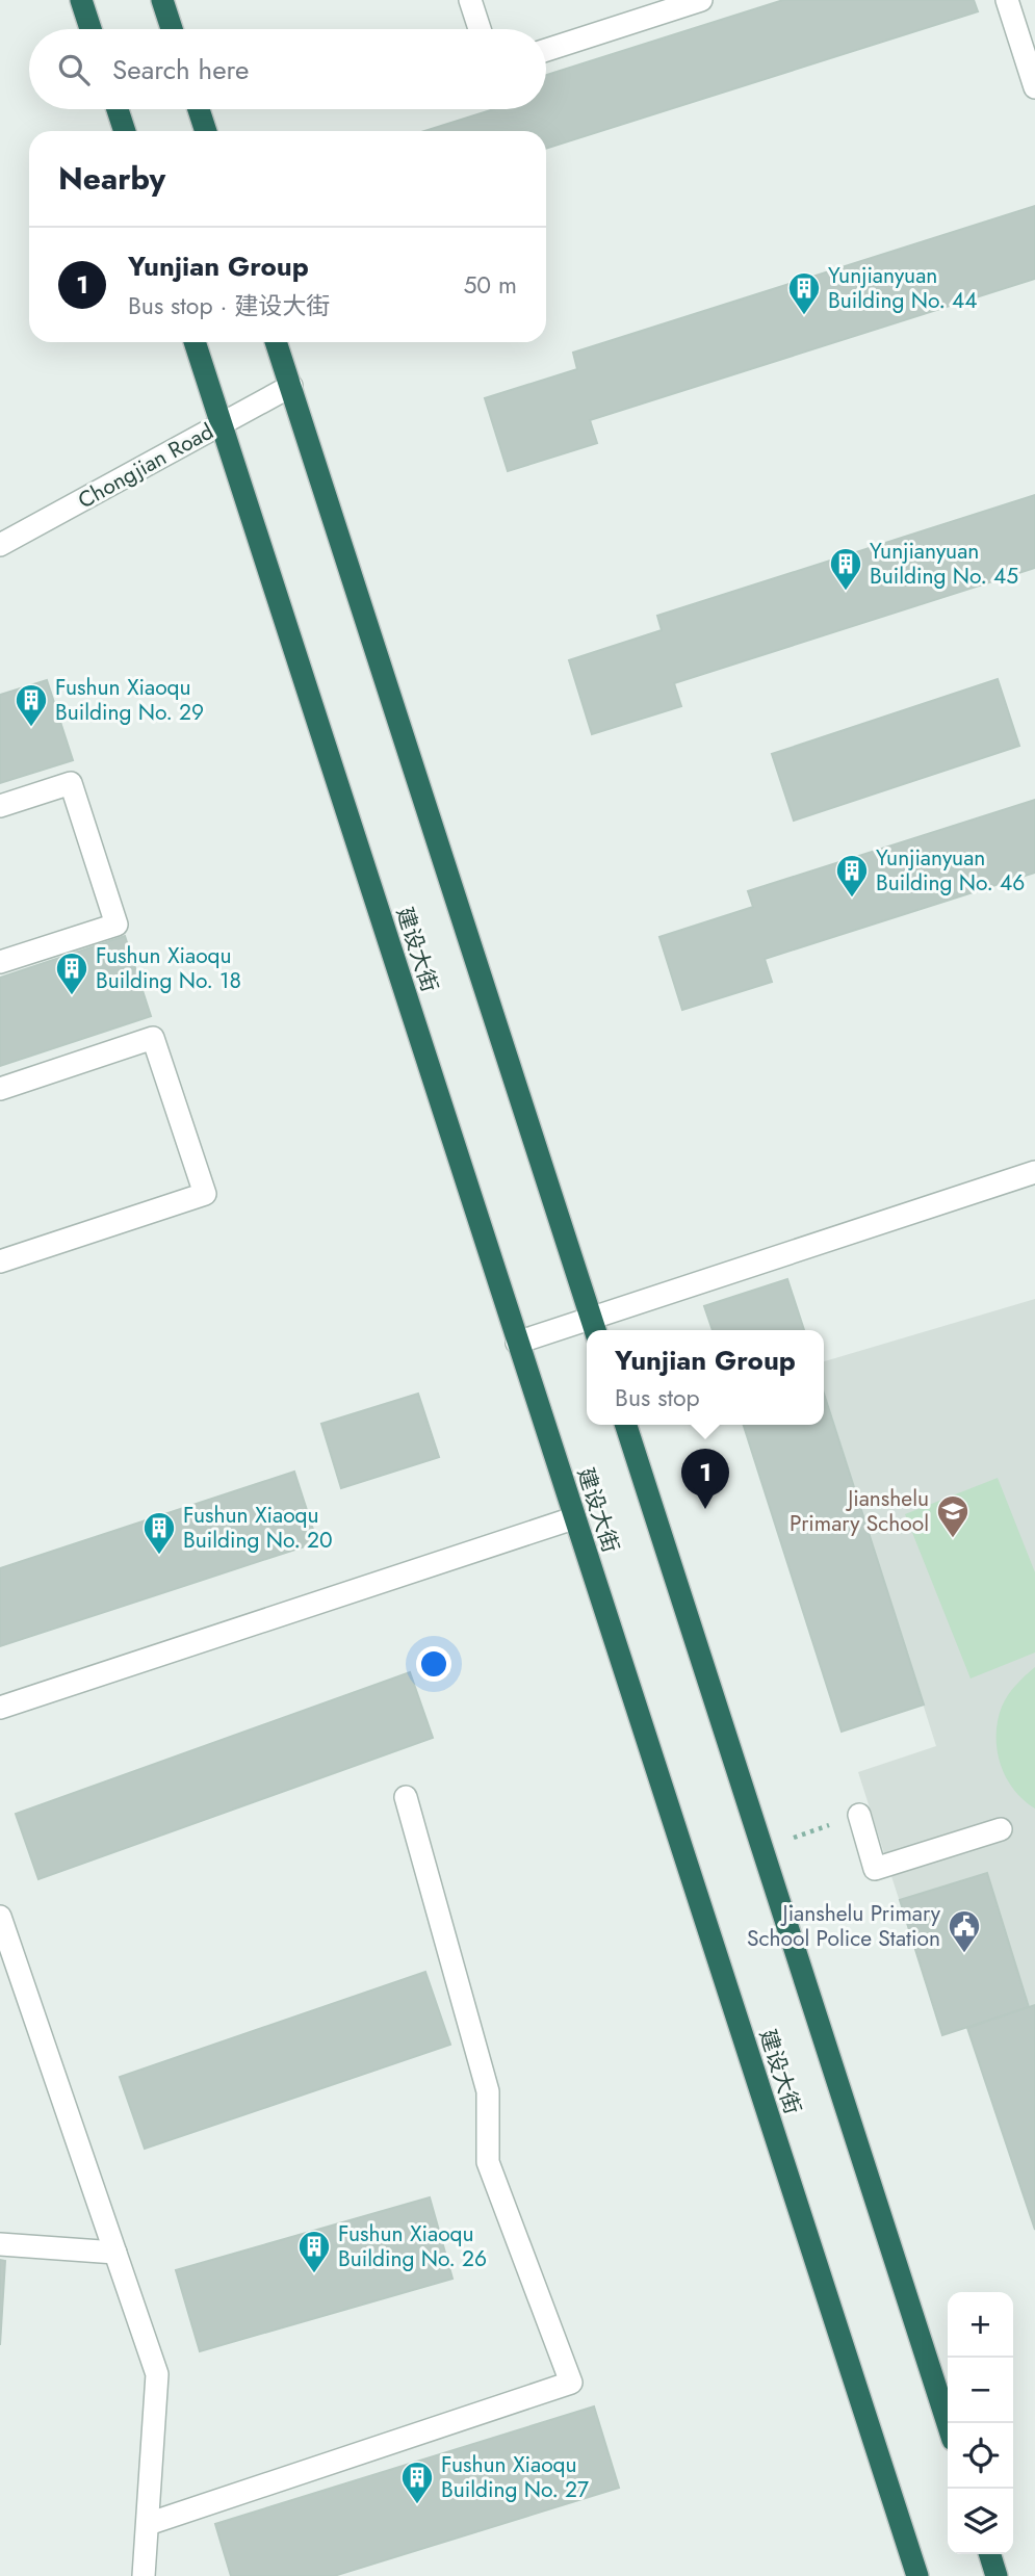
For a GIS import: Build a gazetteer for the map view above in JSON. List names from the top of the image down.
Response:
{
  "streets": {
    "highway": ["建设大街"],
    "street": ["Chongjian Road"]
  },
  "crossings": [
    ["Chongjian Road", "建设大街"]
  ],
  "places": {
    "building": [
      "Yunjianyuan Building No. 44",
      "Yunjianyuan Building No. 45",
      "Fushun Xiaoqu Building No. 29",
      "Yunjianyuan Building No. 46",
      "Fushun Xiaoqu Building No. 18",
      "Fushun Xiaoqu Building No. 20",
      "Fushun Xiaoqu Building No. 26",
      "Fushun Xiaoqu Building No. 27"
    ],
    "school or university": ["Jianshelu Primary School"],
    "public building": ["Jianshelu Primary School Police Station"]
  },
  "page": {
    "search": "Search here",
    "heading": "Nearby",
    "list": [
      {
        "mark": "1",
        "name": "Yunjian Group",
        "note": "Bus stop · 建设大街",
        "value": "50 m"
      }
    ],
    "popup": ["Yunjian Group", "Bus stop"],
    "pins": "1",
    "map_buttons": ["+", "−"]
  }
}
